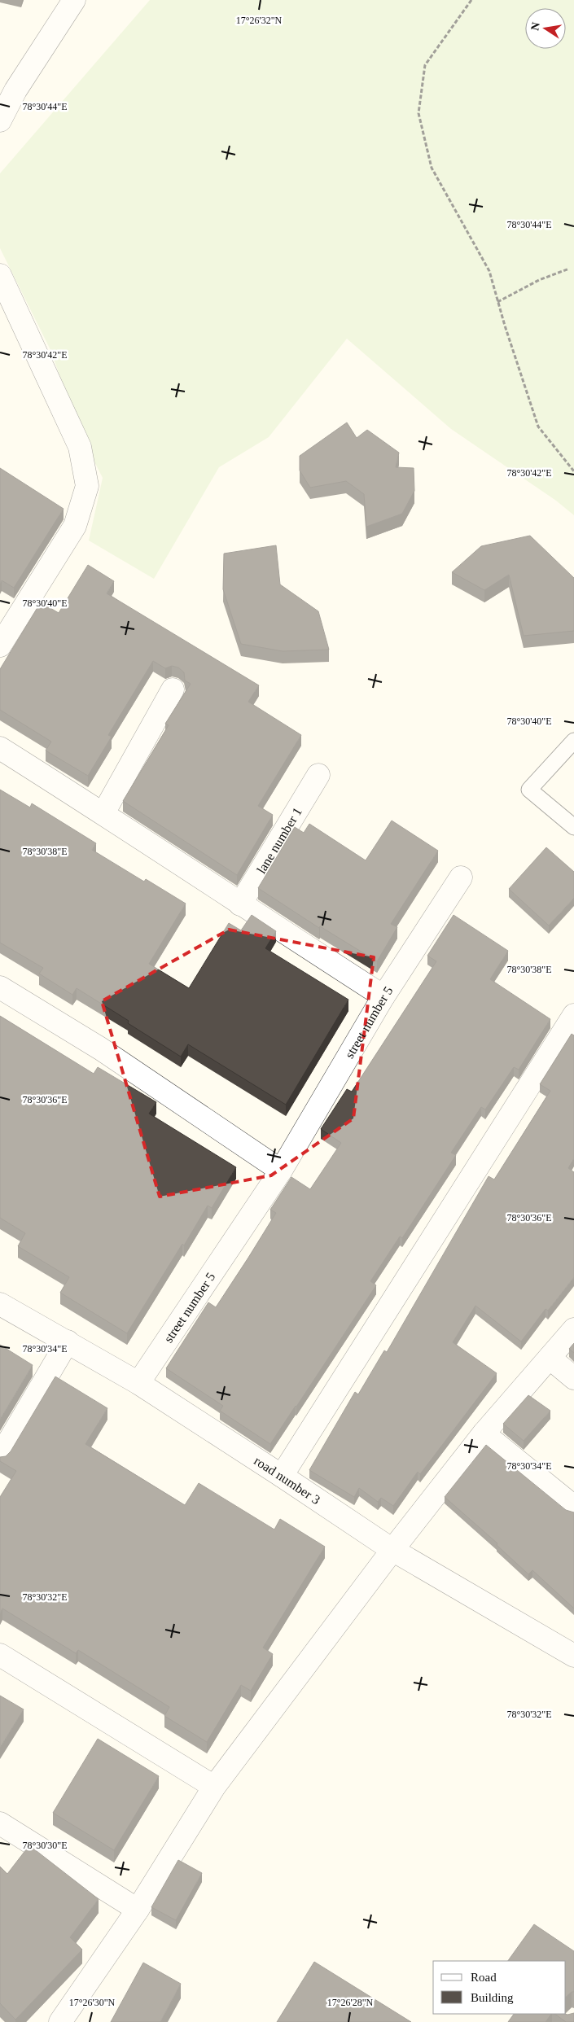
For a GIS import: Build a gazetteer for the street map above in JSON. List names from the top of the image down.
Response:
{
  "streets": {
    "street": ["lane number 1", "street number 5", "road number 3"]
  },
  "crossings": [
    ["street number 5", "road number 3"]
  ],
  "legend": ["Road", "Building"],
  "north": "left",
  "coordinates": [
    "17°26'32\"N",
    "78°30'44\"E",
    "78°30'42\"E",
    "78°30'40\"E",
    "78°30'38\"E",
    "78°30'36\"E",
    "78°30'34\"E",
    "78°30'32\"E",
    "78°30'30\"E",
    "17°26'30\"N",
    "17°26'28\"N"
  ]
}
